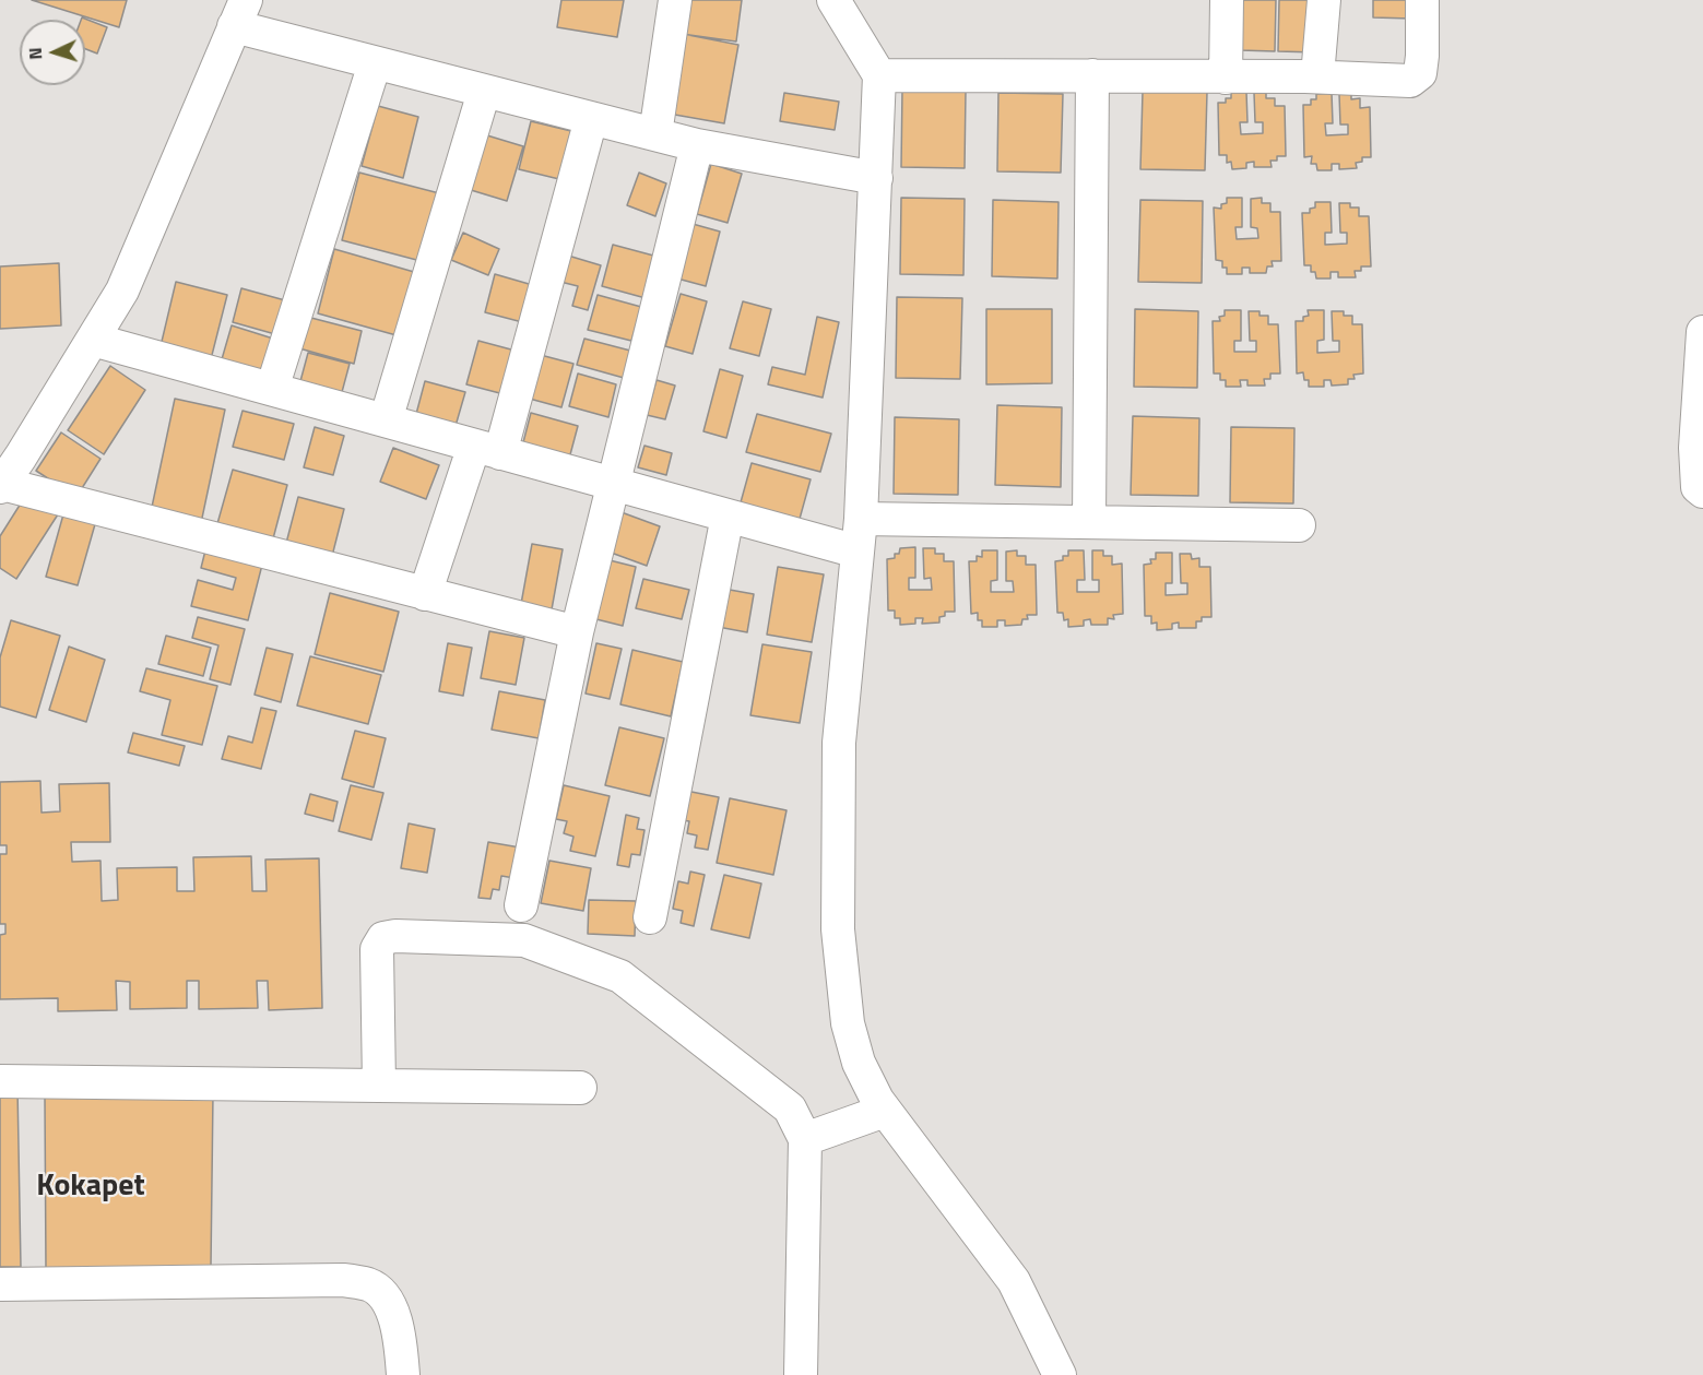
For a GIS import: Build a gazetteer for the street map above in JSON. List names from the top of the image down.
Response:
{
  "districts": ["Kokapet"],
  "north": "left"
}
